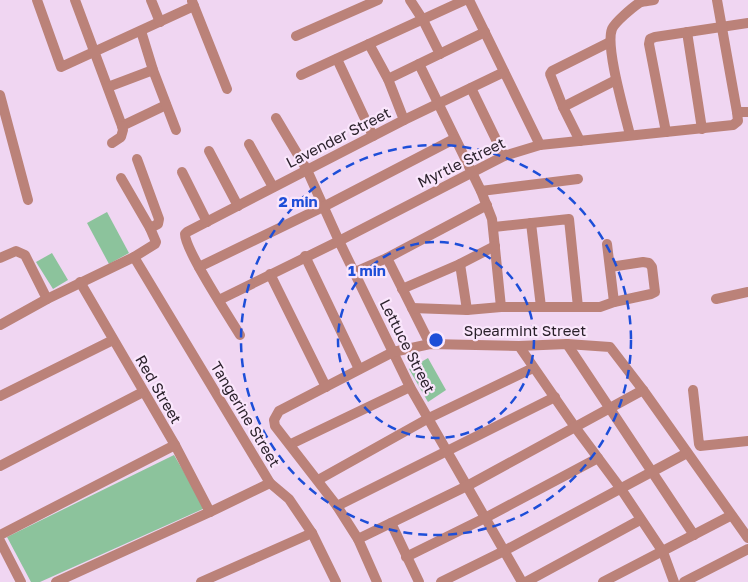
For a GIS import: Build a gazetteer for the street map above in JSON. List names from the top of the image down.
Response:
{
  "streets": {
    "street": [
      "Lavender Street",
      "Myrtle Street",
      "Spearmint Street",
      "Lettuce Street",
      "Red Street",
      "Tangerine Street"
    ]
  },
  "crossings": [
    ["Lavender Street", "Lettuce Street"],
    ["Myrtle Street", "Lettuce Street"],
    ["Spearmint Street", "Lettuce Street"]
  ],
  "rings": ["2 min", "1 min"]
}
